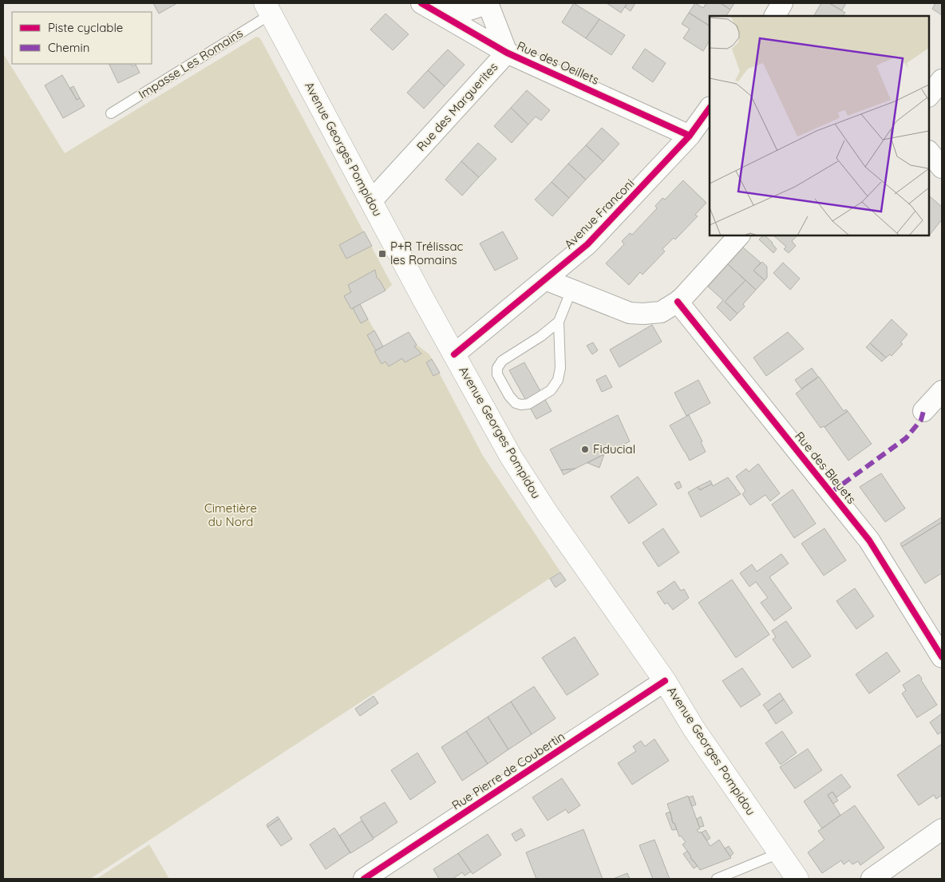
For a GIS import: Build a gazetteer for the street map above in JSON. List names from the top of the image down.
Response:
{
  "streets": {
    "main road": ["Avenue Georges Pompidou"],
    "street": [
      "Rue des Oeillets",
      "Rue des Marguerites",
      "Avenue Franconi",
      "Rue des Bleuets",
      "Rue Pierre de Coubertin"
    ],
    "lane": ["Impasse Les Romains"]
  },
  "crossings": [
    ["Rue des Oeillets", "Rue des Marguerites"],
    ["Rue des Oeillets", "Avenue Franconi"],
    ["Impasse Les Romains", "Avenue Georges Pompidou"],
    ["Rue des Marguerites", "Avenue Georges Pompidou"],
    ["Avenue Georges Pompidou", "Avenue Franconi"],
    ["Avenue Georges Pompidou", "Rue Pierre de Coubertin"]
  ],
  "parks": ["Cimetière du Nord"],
  "places": {
    "transit": ["P+R Trélissac les Romains"],
    "other": ["Fiducial"]
  },
  "legend": ["Piste cyclable", "Chemin"]
}
